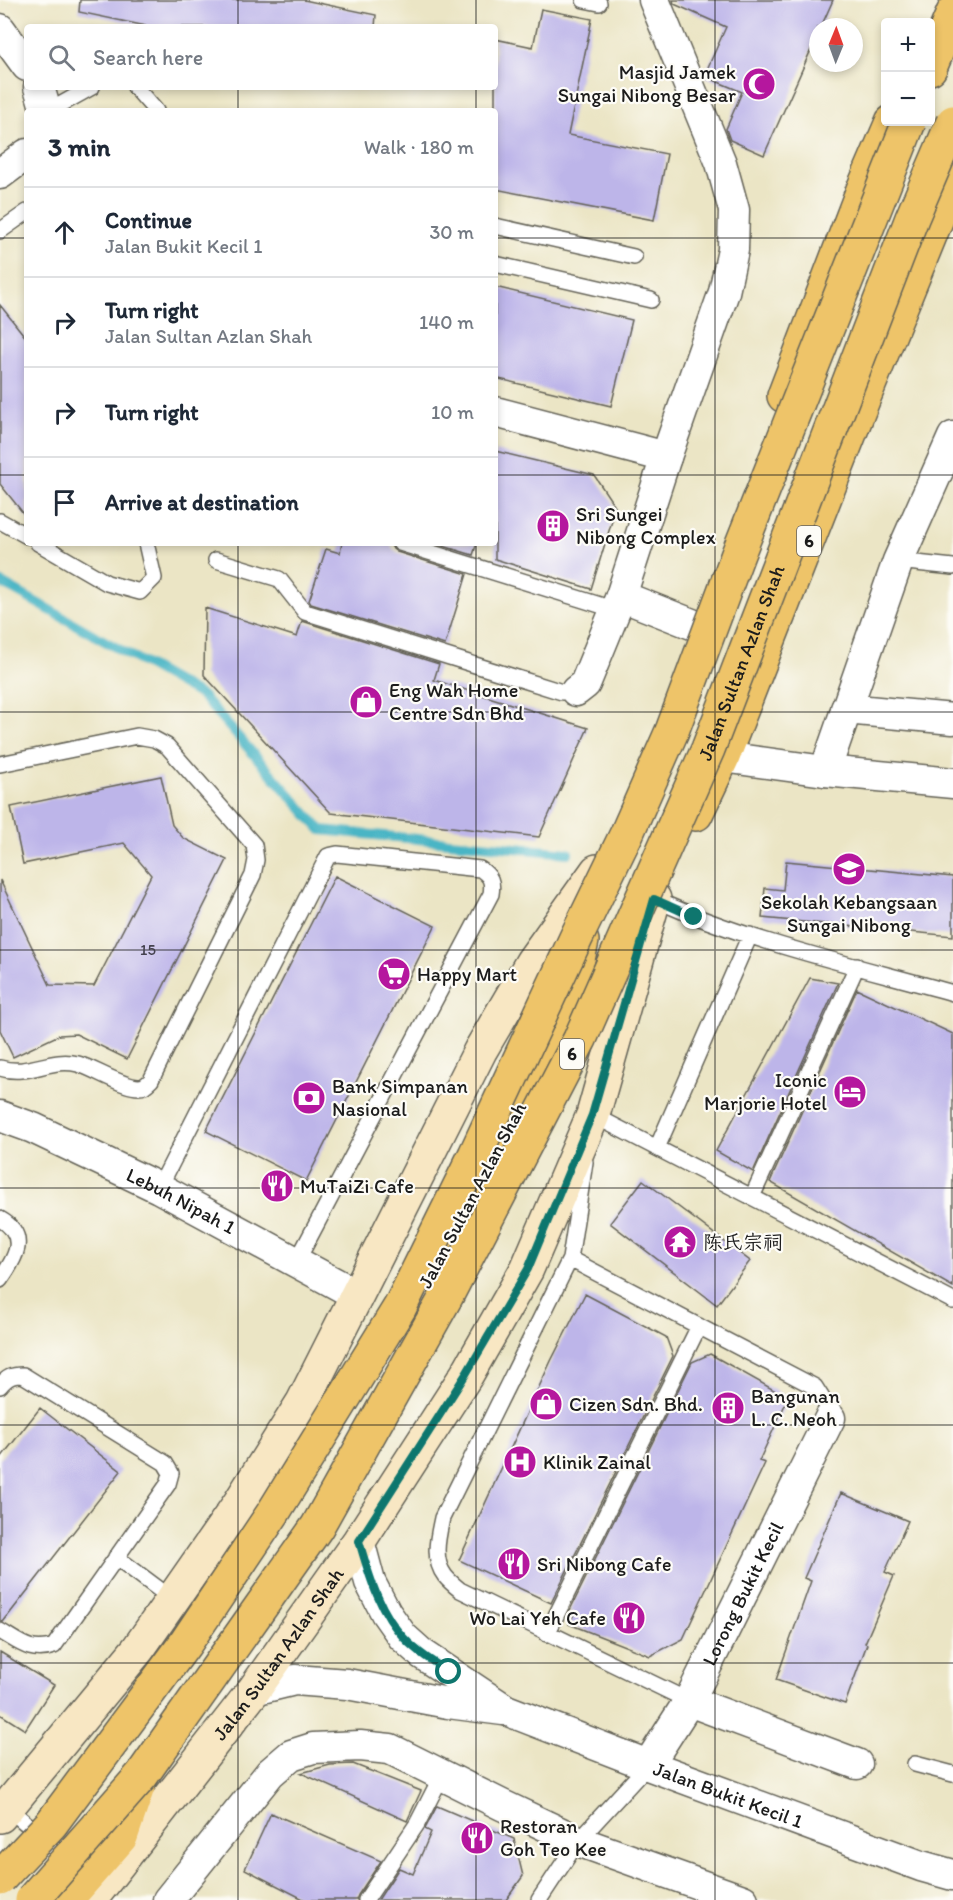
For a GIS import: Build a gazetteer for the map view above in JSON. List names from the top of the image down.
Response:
{
  "streets": {
    "main road": ["6", "Jalan Sultan Azlan Shah"],
    "street": ["Lebuh Nipah 1", "Lorong Bukit Kecil", "Jalan Bukit Kecil 1"]
  },
  "crossings": [
    ["Jalan Sultan Azlan Shah", "Lebuh Nipah 1"],
    ["Jalan Sultan Azlan Shah", "Jalan Bukit Kecil 1"],
    ["Lorong Bukit Kecil", "Jalan Bukit Kecil 1"]
  ],
  "places": {
    "mosque": ["Masjid Jamek Sungai Nibong Besar"],
    "building": ["Sri Sungei Nibong Complex", "Bangunan L. C. Neoh"],
    "shop": ["Eng Wah Home Centre Sdn Bhd", "Cizen Sdn. Bhd."],
    "school or university": ["Sekolah Kebangsaan Sungai Nibong"],
    "supermarket": ["Happy Mart"],
    "hotel": ["Iconic Marjorie Hotel"],
    "bank": ["Bank Simpanan Nasional"],
    "restaurant": [
      "MuTaiZi Cafe",
      "Sri Nibong Cafe",
      "Wo Lai Yeh Cafe",
      "Restoran Goh Teo Kee"
    ],
    "temple": ["陈氏宗祠"],
    "hospital": ["Klinik Zainal"]
  },
  "house_numbers": ["15"],
  "north": "top",
  "page": {
    "map_buttons": ["+", "−"],
    "search": "Search here",
    "heading": ["3 min", "Walk · 180 m"],
    "list": [
      ["Continue", "Jalan Bukit Kecil 1", "30 m"],
      ["Turn right", "Jalan Sultan Azlan Shah", "140 m"],
      ["Turn right", "10 m"],
      "Arrive at destination"
    ]
  }
}
